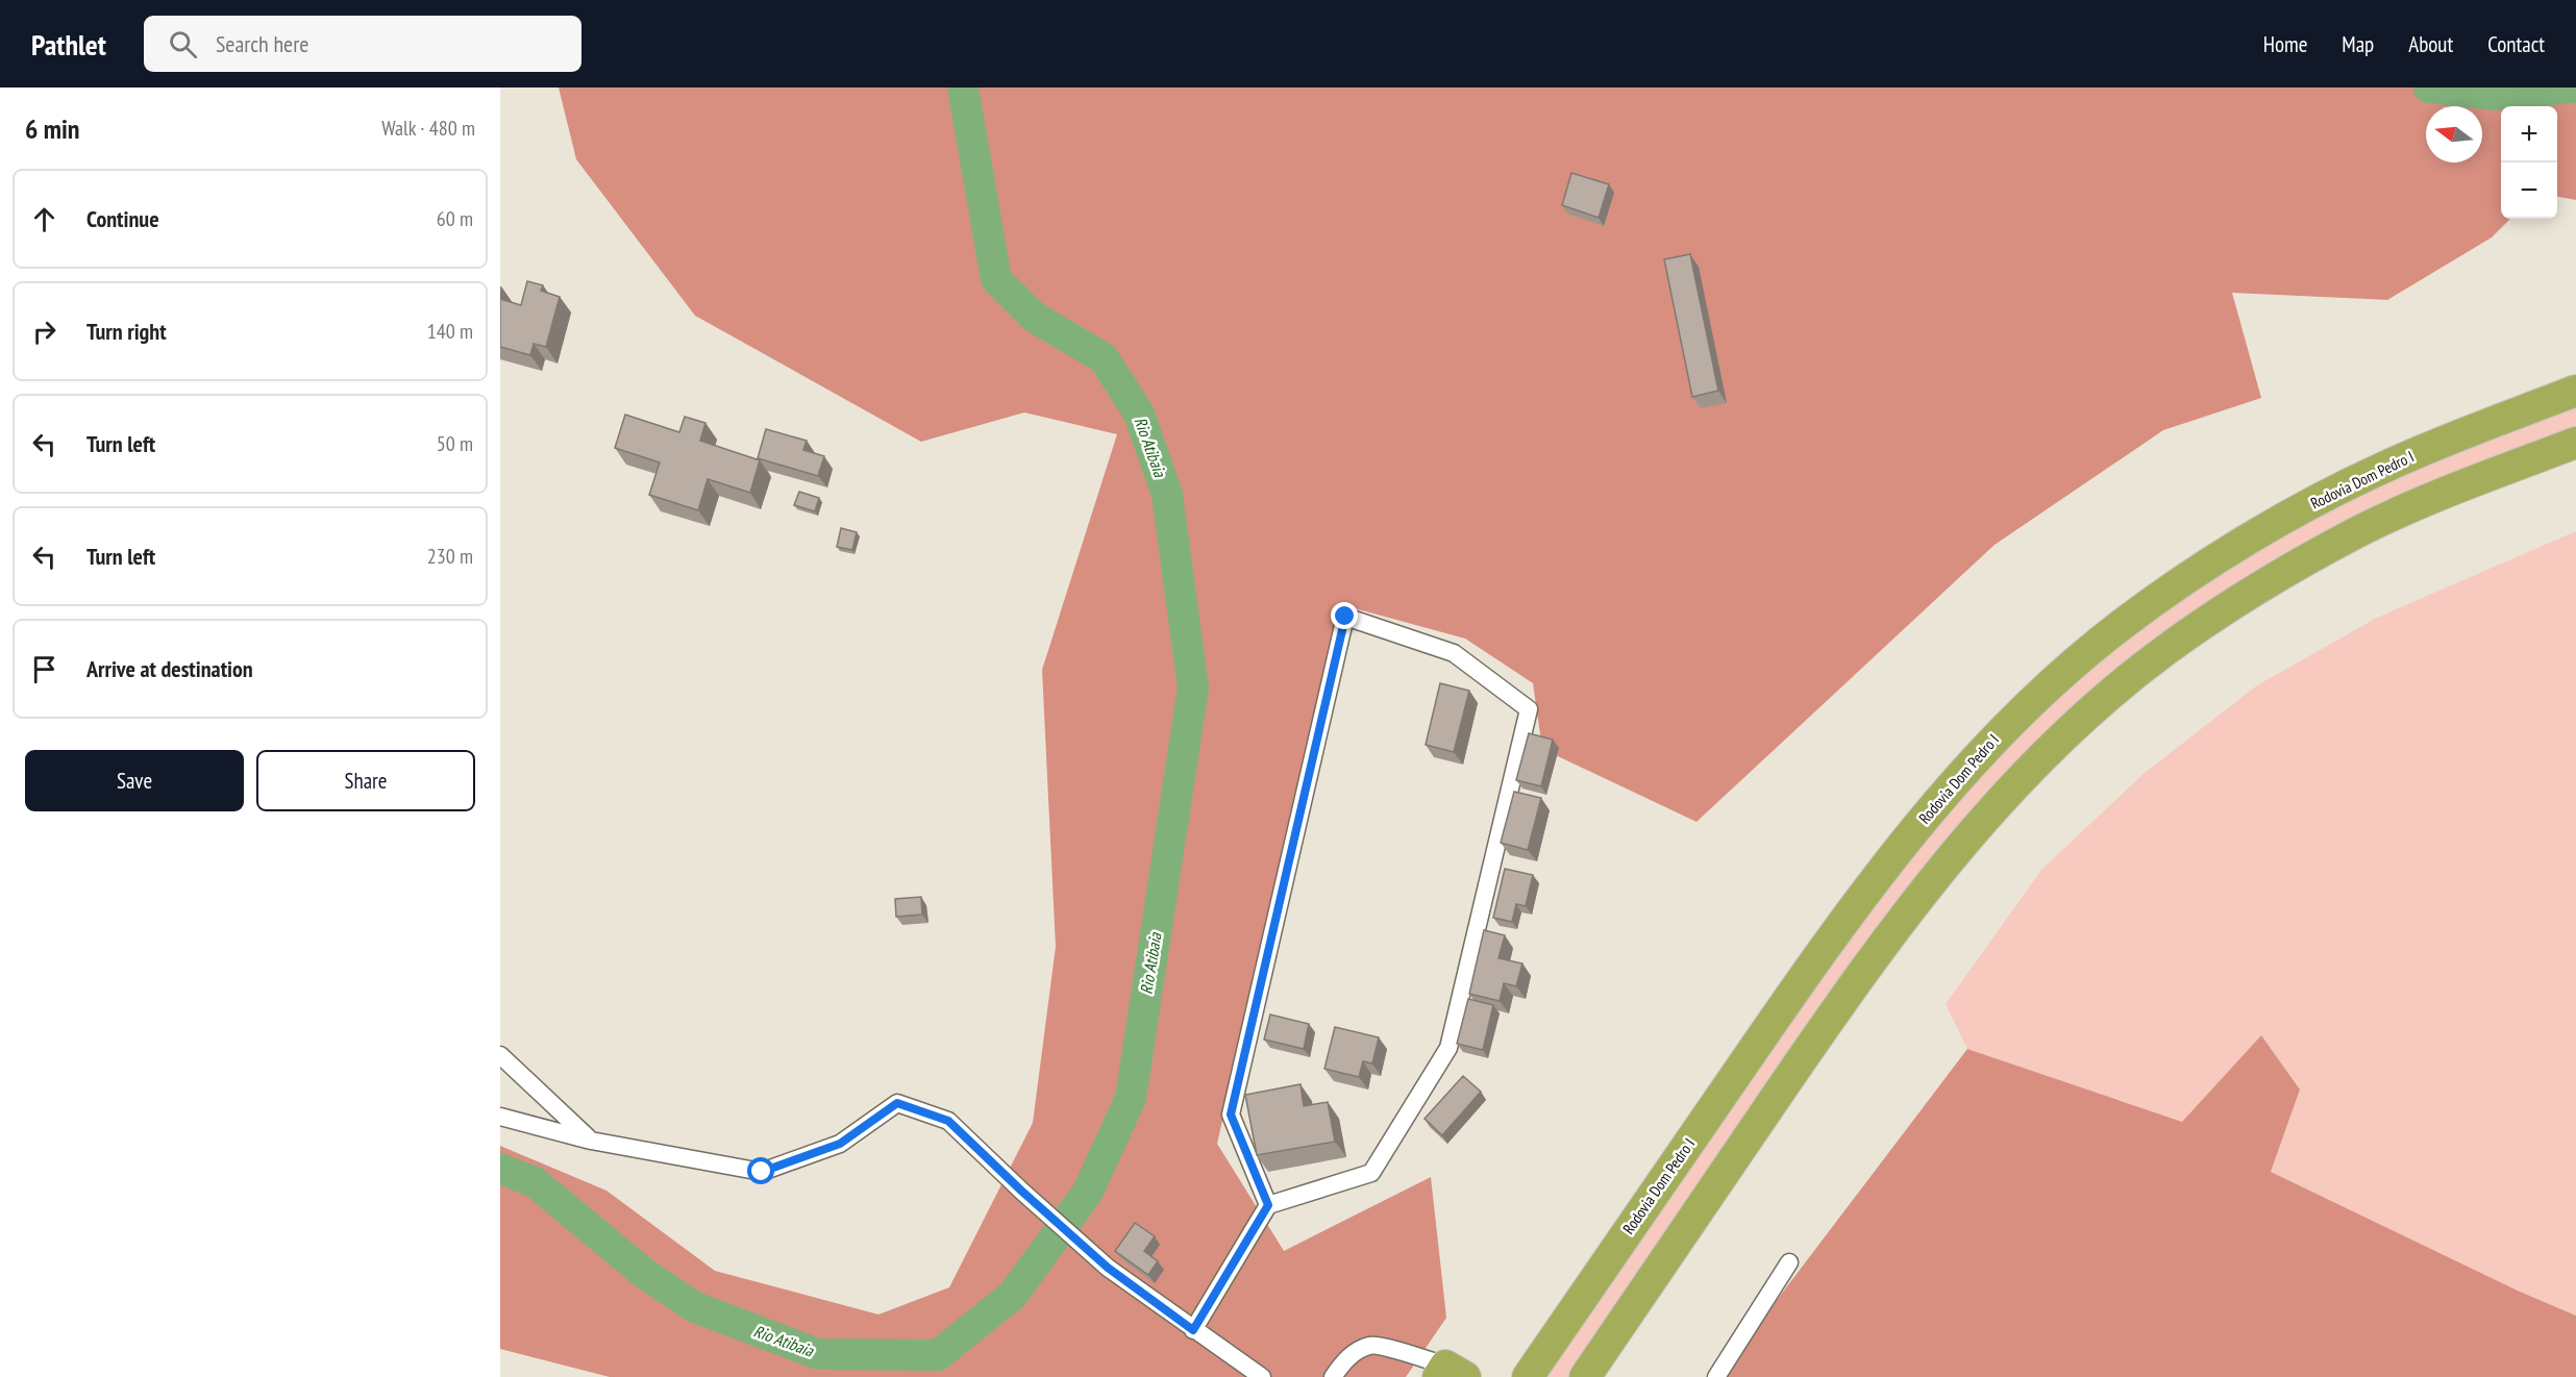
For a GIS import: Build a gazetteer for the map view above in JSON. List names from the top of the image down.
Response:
{
  "streets": {
    "highway": ["Rodovia Dom Pedro I"]
  },
  "water": ["Rio Atibaia"],
  "north": "left",
  "page": {
    "header": "Pathlet",
    "search": "Search here",
    "nav": [
      "Home",
      "Map",
      "About",
      "Contact"
    ],
    "heading": ["6 min", "Walk · 480 m"],
    "map_buttons": ["+", "−"],
    "list": [
      ["Continue", "60 m"],
      ["Turn right", "140 m"],
      ["Turn left", "50 m"],
      ["Turn left", "230 m"],
      "Arrive at destination"
    ],
    "buttons": ["Save", "Share"]
  }
}
